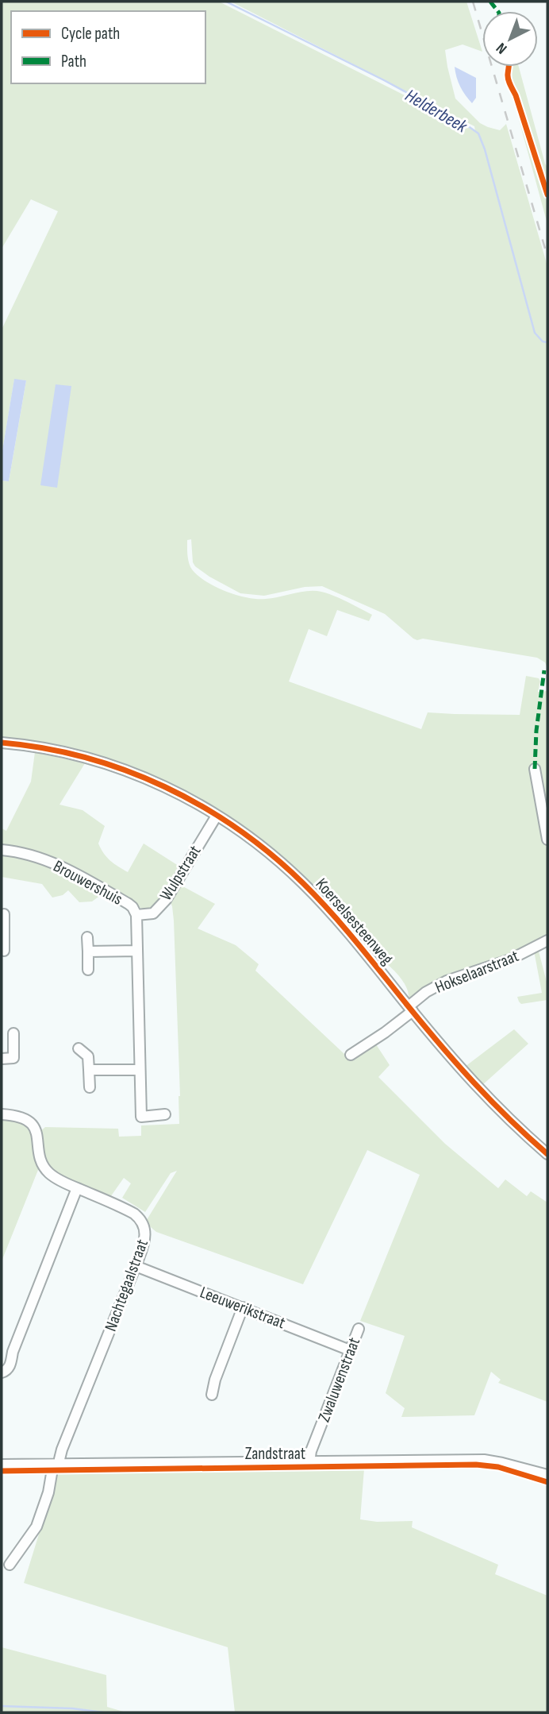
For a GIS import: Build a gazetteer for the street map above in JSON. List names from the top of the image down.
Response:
{
  "streets": {
    "street": [
      "Wulpstraat",
      "Brouwershuis",
      "Koerselsesteenweg",
      "Hokselaarstraat",
      "Nachtegaalstraat",
      "Leeuwerikstraat",
      "Zwaluwenstraat",
      "Zandstraat"
    ]
  },
  "crossings": [
    ["Wulpstraat", "Brouwershuis"],
    ["Wulpstraat", "Koerselsesteenweg"],
    ["Koerselsesteenweg", "Hokselaarstraat"],
    ["Nachtegaalstraat", "Leeuwerikstraat"],
    ["Nachtegaalstraat", "Zandstraat"],
    ["Leeuwerikstraat", "Zwaluwenstraat"],
    ["Zwaluwenstraat", "Zandstraat"]
  ],
  "water": ["Helderbeek"],
  "legend": ["Cycle path", "Path"],
  "north": "bottom left"
}
